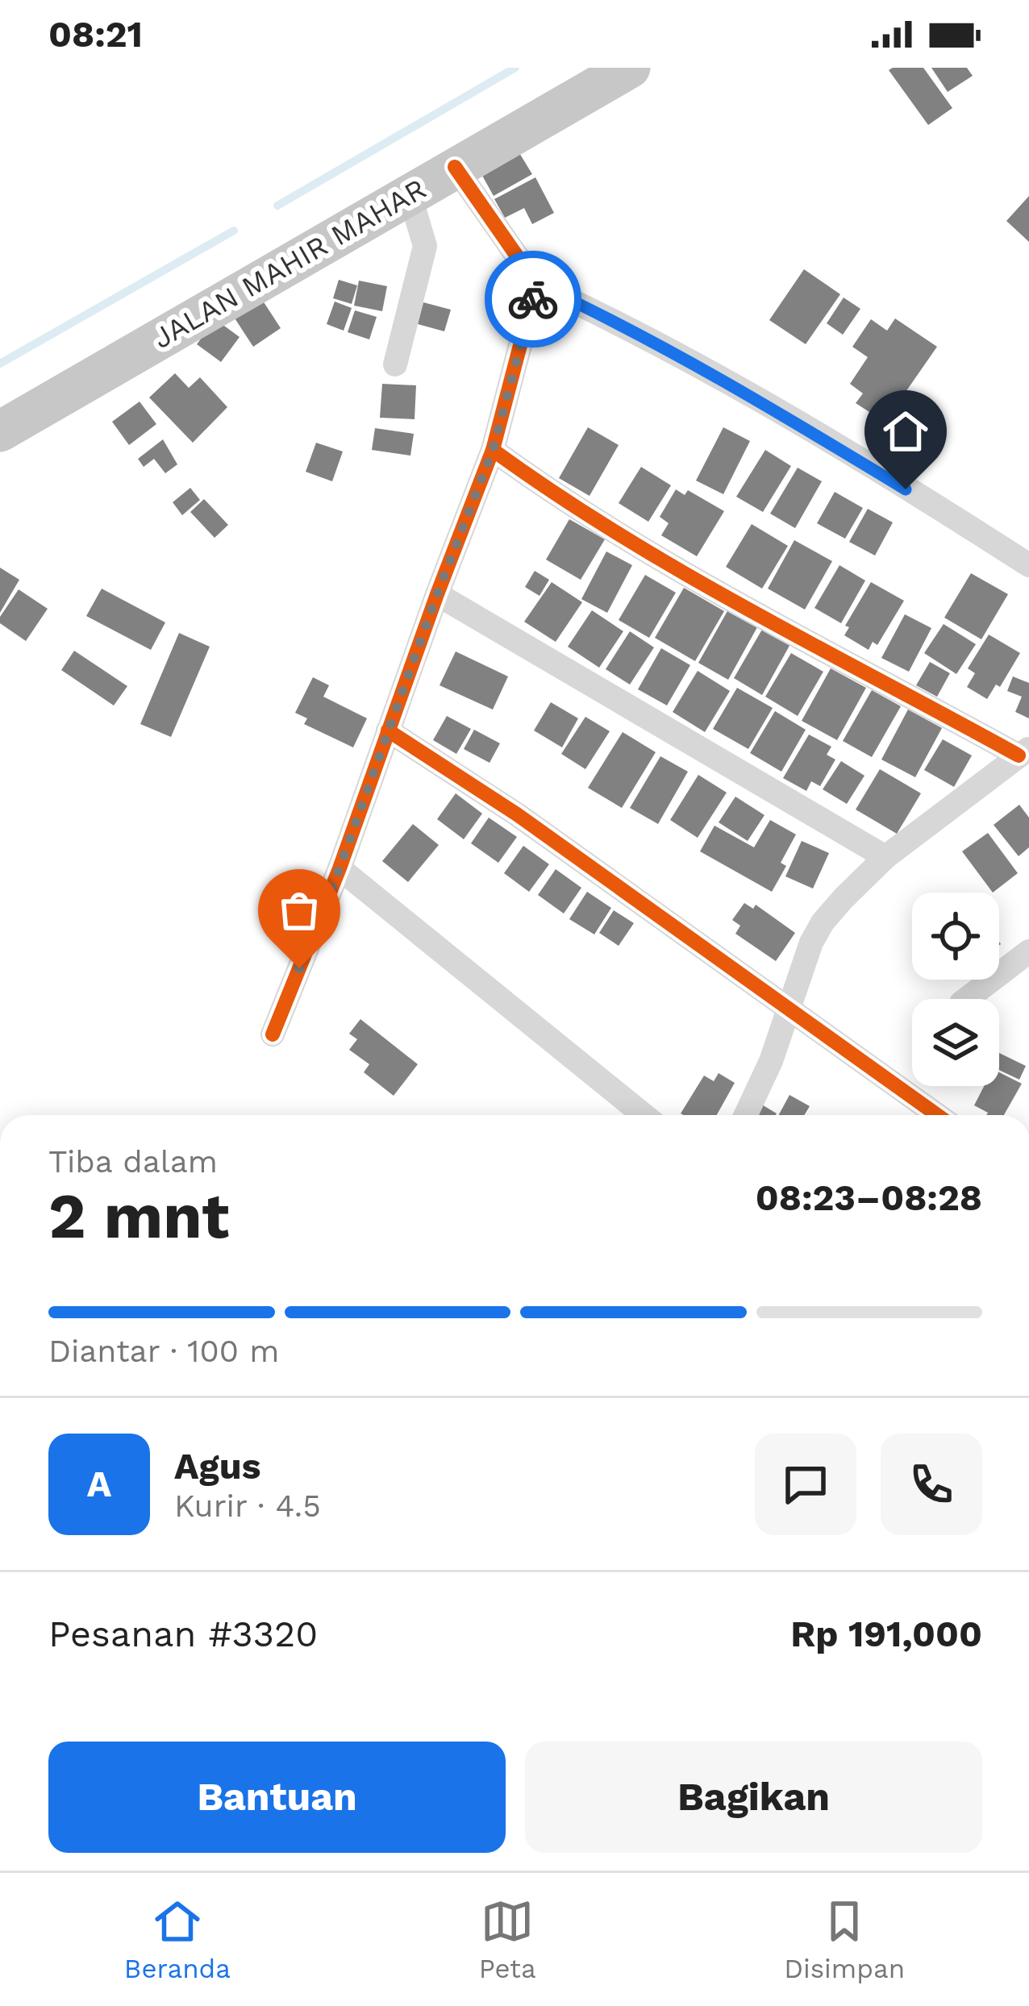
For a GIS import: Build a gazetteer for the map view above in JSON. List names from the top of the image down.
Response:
{
  "streets": {
    "highway": ["JALAN MAHIR MAHAR"]
  },
  "page": {
    "status": "08:21",
    "heading": ["2 mnt", "Tiba dalam", "08:23–08:28"],
    "panel": [
      "Agus",
      "Kurir · 4.5",
      "Pesanan #3320",
      "Rp 191,000"
    ],
    "bar": "Diantar · 100 m",
    "round": "A",
    "buttons": ["Bantuan", "Bagikan"],
    "tabs": ["Beranda", "Peta", "Disimpan"]
  }
}
